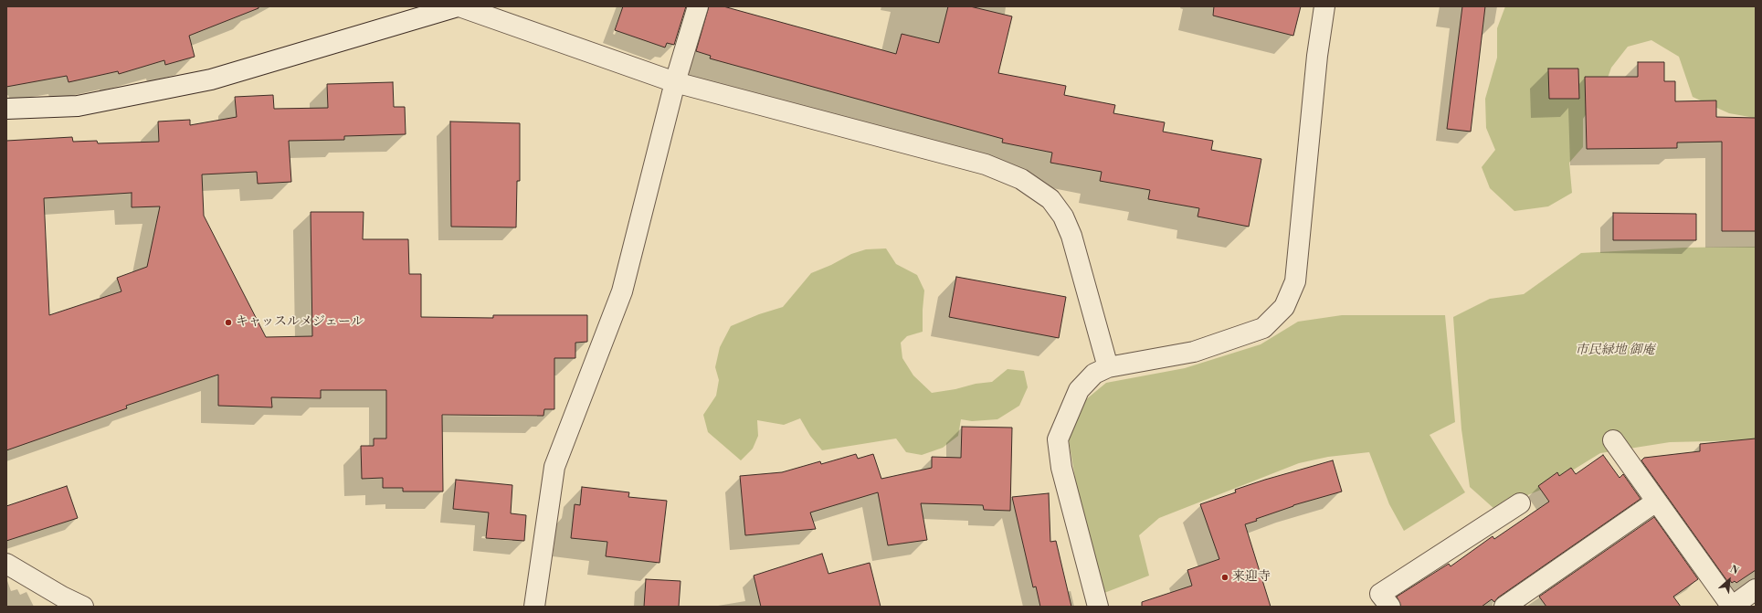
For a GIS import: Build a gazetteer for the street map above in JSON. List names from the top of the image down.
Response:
{
  "parks": ["市民緑地 御庵"],
  "places": ["キャッスルメジェール", "来迎寺"],
  "north": "top right"
}
